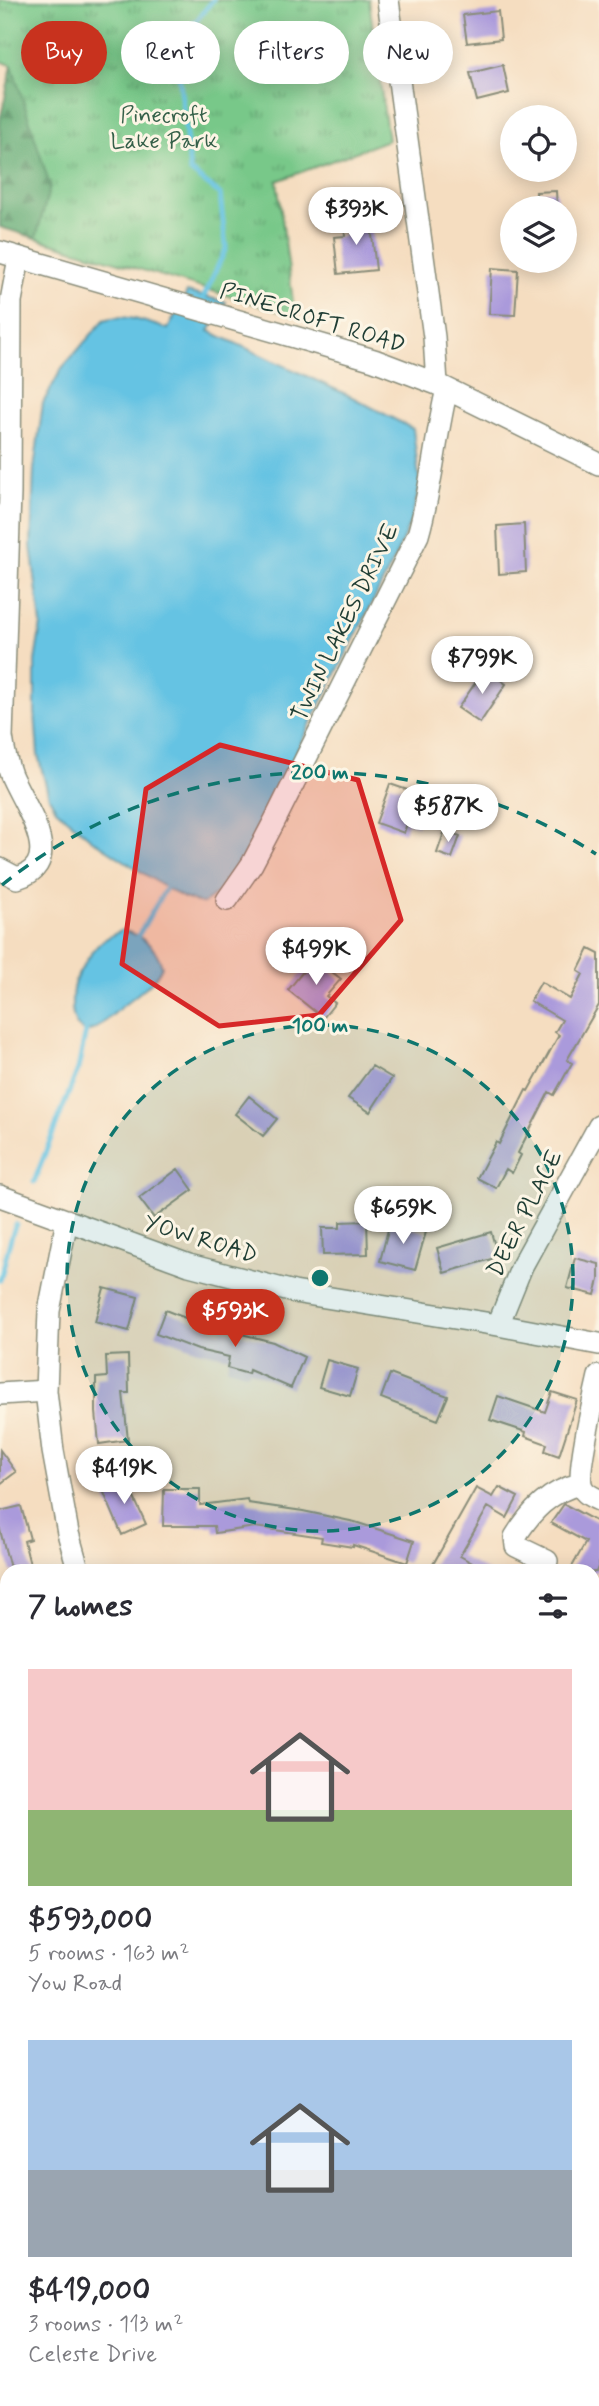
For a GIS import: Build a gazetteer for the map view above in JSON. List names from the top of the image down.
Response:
{
  "streets": {
    "street": [
      "PINECROFT ROAD",
      "TWIN LAKES DRIVE",
      "DEER PLACE",
      "YOW ROAD"
    ]
  },
  "crossings": [
    ["PINECROFT ROAD", "TWIN LAKES DRIVE"],
    ["DEER PLACE", "YOW ROAD"]
  ],
  "parks": ["Pinecroft Lake Park"],
  "page": {
    "chip": [
      "Buy",
      "Rent",
      "Filters",
      "New"
    ],
    "price": [
      "$393K",
      "$799K",
      "$587K",
      "$499K",
      "$659K",
      "$593K",
      "$419K"
    ],
    "heading": "7 homes",
    "list": [
      {
        "name": "$593,000",
        "note": "5 rooms · 163 m² · Yow Road"
      },
      {
        "name": "$419,000",
        "note": "3 rooms · 113 m² · Celeste Drive"
      }
    ]
  },
  "rings": ["200 m", "100 m"]
}
